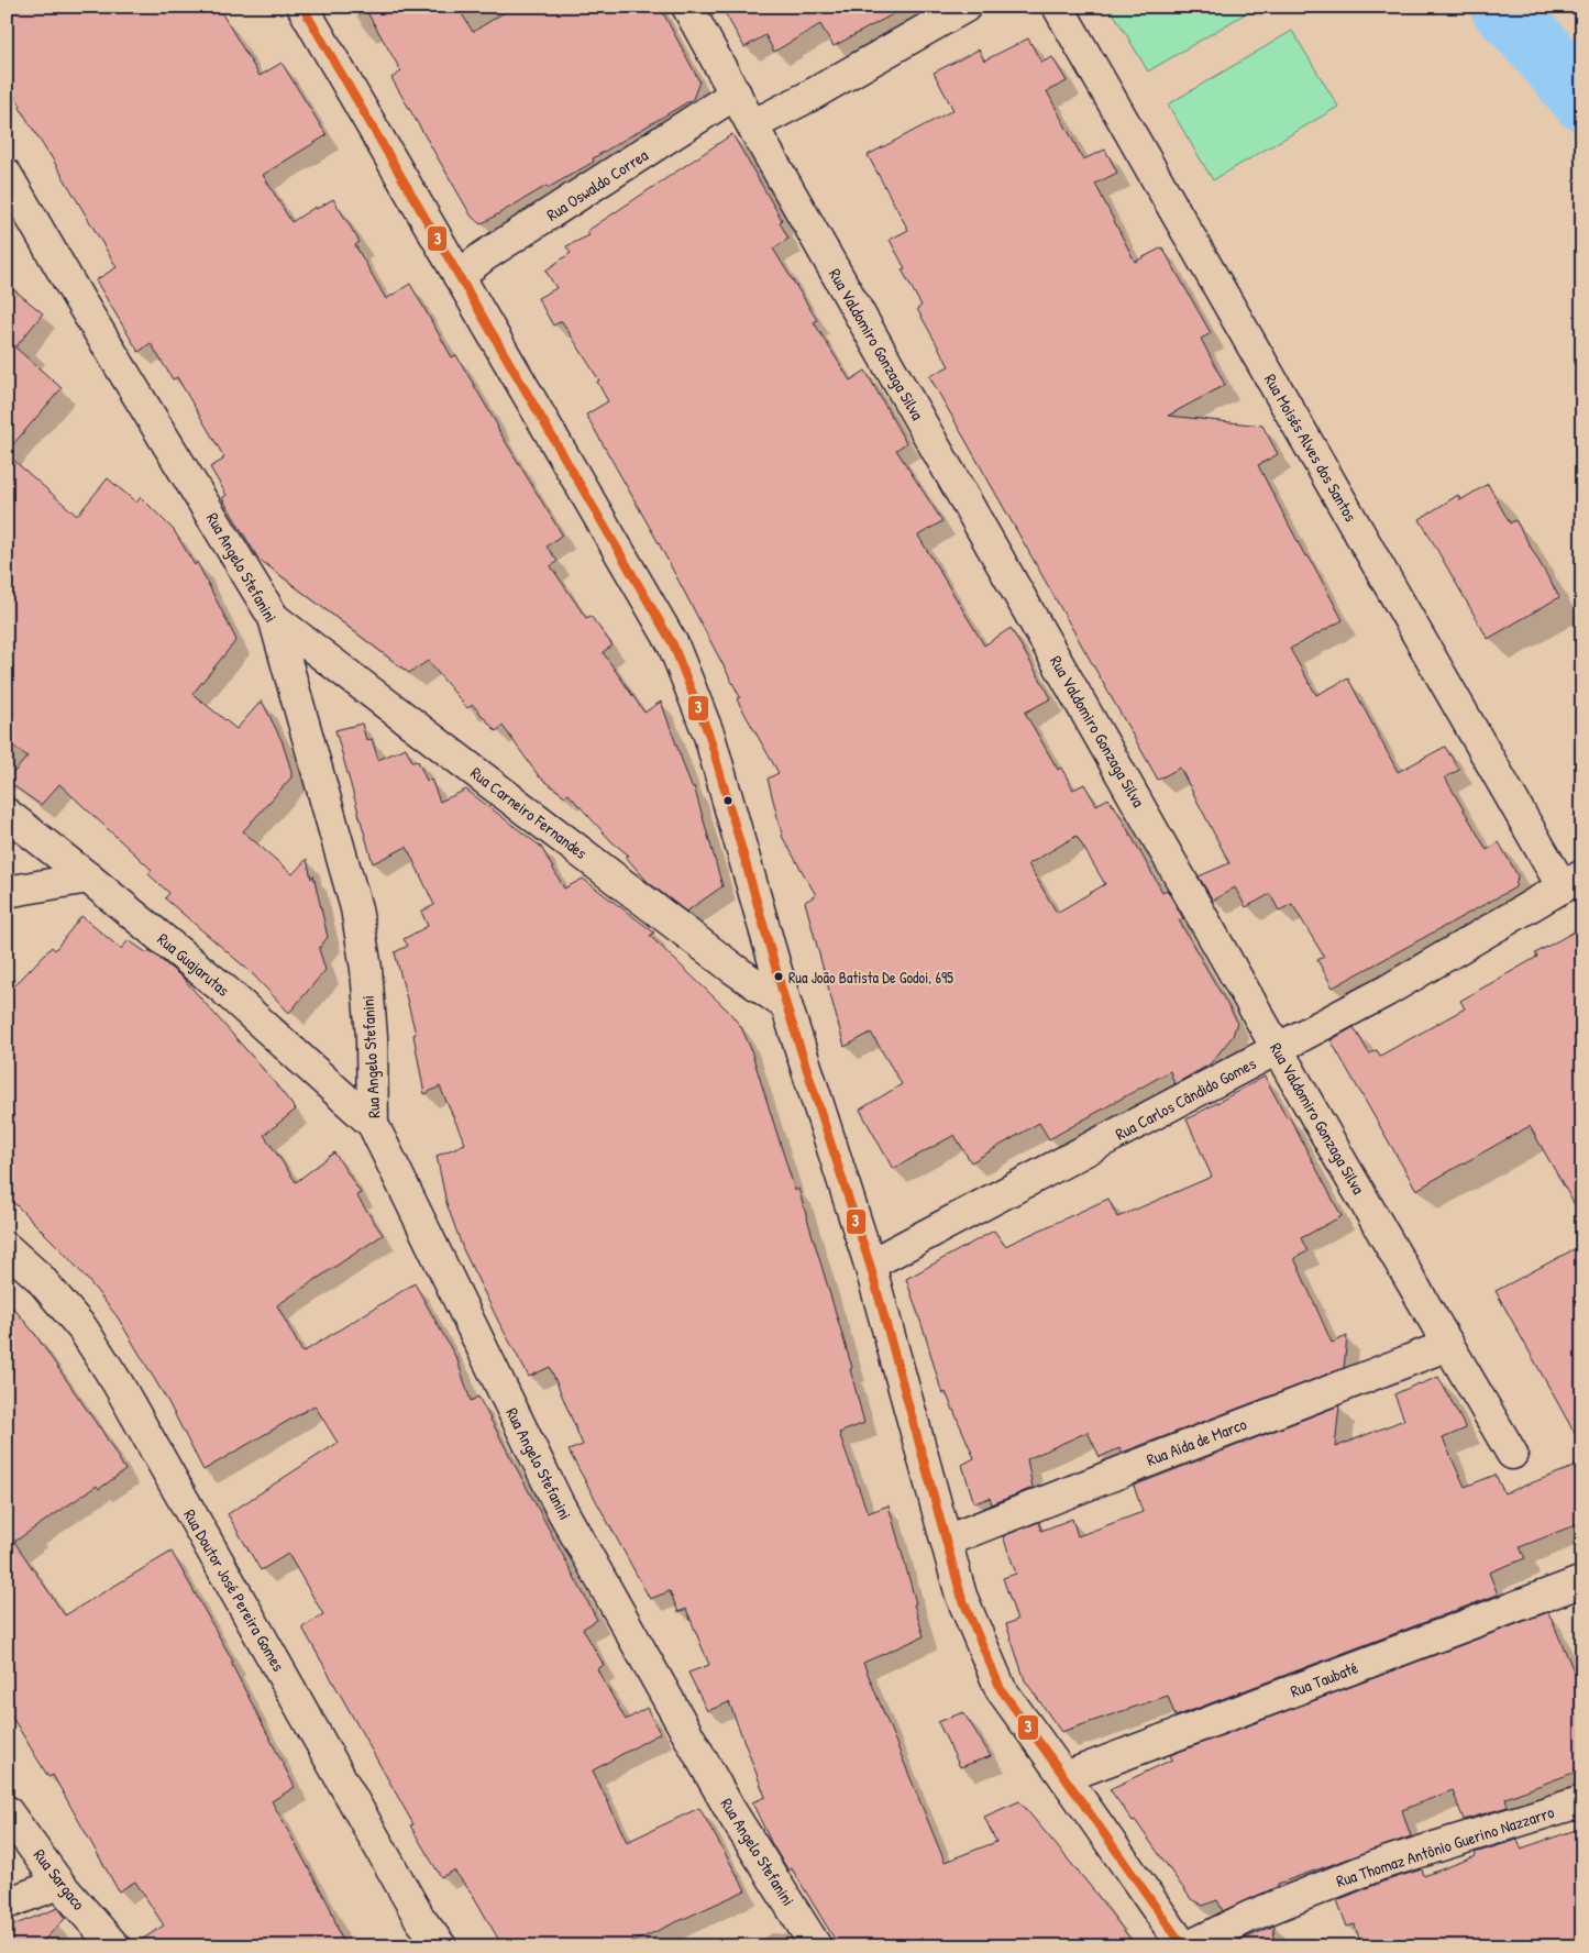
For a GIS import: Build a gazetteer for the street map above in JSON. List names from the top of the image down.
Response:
{
  "streets": {
    "street": [
      "Rua Oswaldo Correa",
      "Rua Valdomiro Gonzaga Silva",
      "Rua Moisés Alves dos Santos",
      "Rua Angelo Stefanini",
      "Rua Carneiro Fernandes",
      "Rua Guajarutas",
      "Rua Carlos Cândido Gomes",
      "Rua Aida de Marco",
      "Rua Doutor José Pereira Gomes",
      "Rua Taubaté",
      "Rua Thomaz Antônio Guerino Nazzarro",
      "Rua Sargaco"
    ]
  },
  "crossings": [
    ["Rua Oswaldo Correa", "Rua Valdomiro Gonzaga Silva"],
    ["Rua Valdomiro Gonzaga Silva", "Rua Carlos Cândido Gomes"],
    ["Rua Valdomiro Gonzaga Silva", "Rua Aida de Marco"],
    ["Rua Moisés Alves dos Santos", "Rua Carlos Cândido Gomes"],
    ["Rua Angelo Stefanini", "Rua Carneiro Fernandes"],
    ["Rua Angelo Stefanini", "Rua Guajarutas"]
  ],
  "places": ["Rua João Batista De Godoi, 695"],
  "lines": ["transit line 3"]
}
